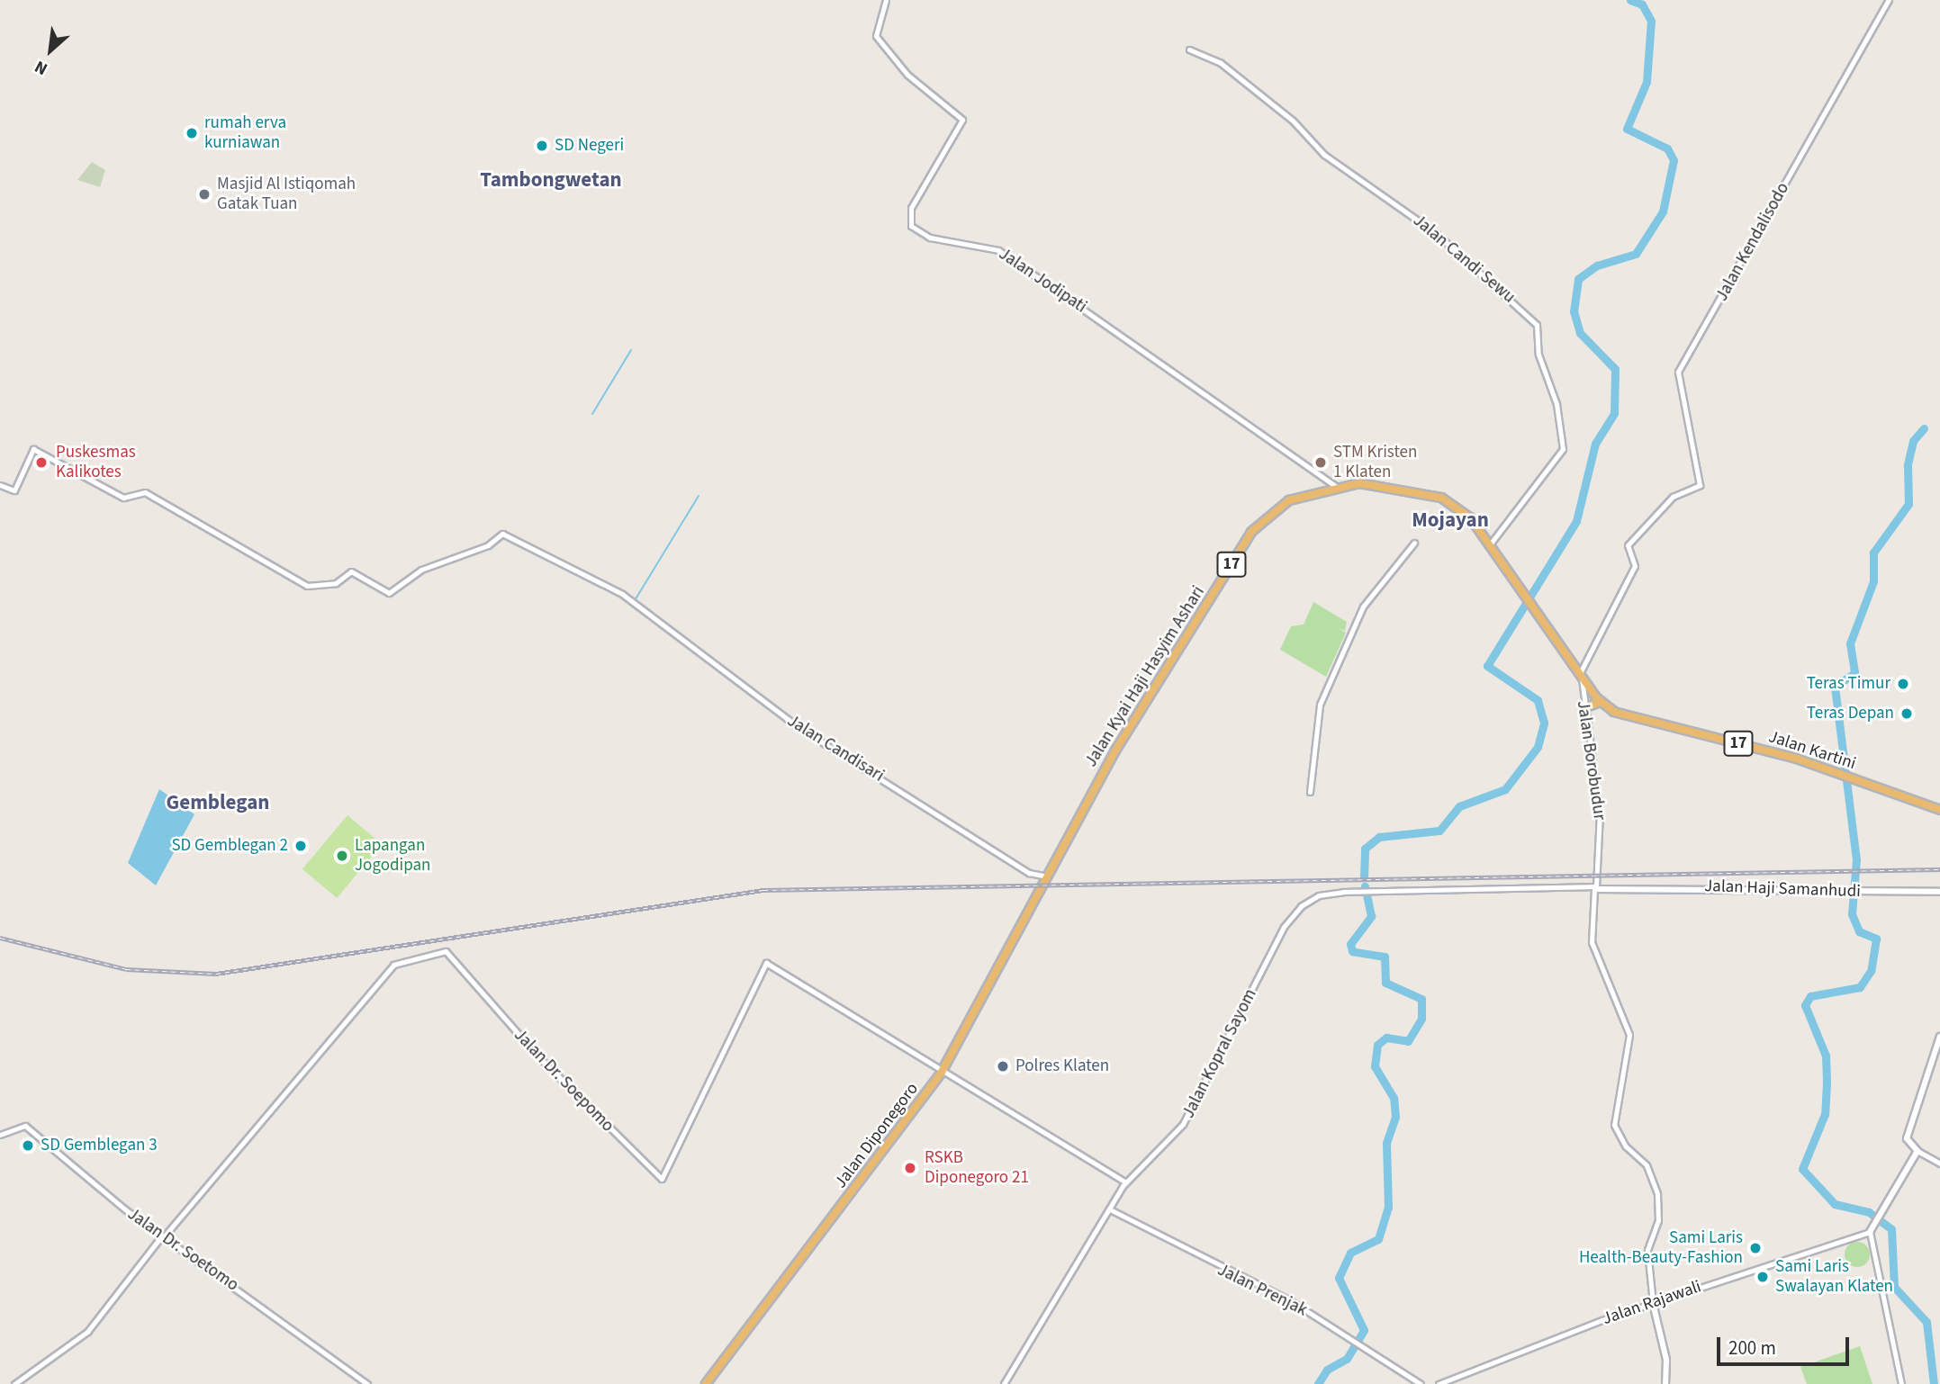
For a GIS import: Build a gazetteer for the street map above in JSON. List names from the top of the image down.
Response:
{
  "streets": {
    "highway": [
      "17",
      "Jalan Kyai Haji Hasyim Ashari",
      "Jalan Kartini",
      "Jalan Diponegoro"
    ],
    "main road": ["Jalan Haji Samanhudi"],
    "street": [
      "Jalan Kendalisodo",
      "Jalan Candi Sewu",
      "Jalan Jodipati",
      "Jalan Candisari",
      "Jalan Borobudur",
      "Jalan Kopral Sayom",
      "Jalan Dr. Soepomo",
      "Jalan Dr. Soetomo",
      "Jalan Prenjak",
      "Jalan Rajawali"
    ]
  },
  "crossings": [
    ["Jalan Kendalisodo", "Jalan Kyai Haji Hasyim Ashari"],
    ["Jalan Kendalisodo", "Jalan Kartini"],
    ["Jalan Kendalisodo", "Jalan Borobudur"],
    ["Jalan Candi Sewu", "Jalan Kyai Haji Hasyim Ashari"],
    ["Jalan Jodipati", "Jalan Kyai Haji Hasyim Ashari"],
    ["Jalan Kyai Haji Hasyim Ashari", "Jalan Candisari"],
    ["Jalan Kyai Haji Hasyim Ashari", "Jalan Kartini"],
    ["Jalan Kyai Haji Hasyim Ashari", "Jalan Borobudur"],
    ["Jalan Kyai Haji Hasyim Ashari", "Jalan Diponegoro"],
    ["Jalan Kartini", "Jalan Borobudur"],
    ["Jalan Borobudur", "Jalan Haji Samanhudi"],
    ["Jalan Borobudur", "Jalan Kopral Sayom"],
    ["Jalan Borobudur", "Jalan Rajawali"],
    ["Jalan Haji Samanhudi", "Jalan Kopral Sayom"],
    ["Jalan Kopral Sayom", "Jalan Prenjak"],
    ["Jalan Dr. Soepomo", "Jalan Diponegoro"],
    ["Jalan Dr. Soepomo", "Jalan Dr. Soetomo"]
  ],
  "districts": ["Tambongwetan", "Mojayan", "Gemblegan"],
  "places": [
    "rumah erva kurniawan",
    "SD Negeri",
    "Masjid Al Istiqomah Gatak Tuan",
    "Puskesmas Kalikotes",
    "STM Kristen 1 Klaten",
    "Teras Timur",
    "Teras Depan",
    "SD Gemblegan 2",
    "Lapangan Jogodipan",
    "Polres Klaten",
    "SD Gemblegan 3",
    "RSKB Diponegoro 21",
    "Sami Laris Health-Beauty-Fashion",
    "Sami Laris Swalayan Klaten"
  ],
  "scale_bar": "200 m",
  "north": "bottom left"
}
